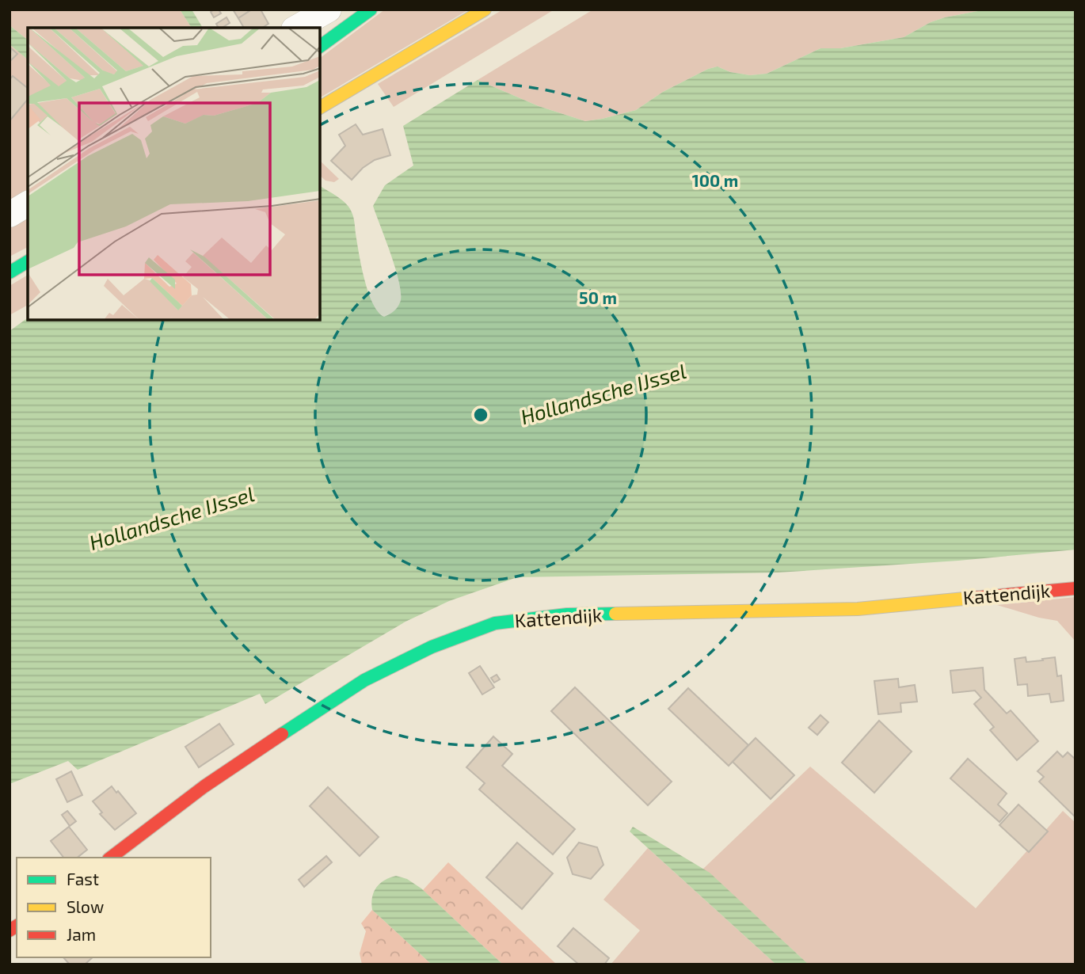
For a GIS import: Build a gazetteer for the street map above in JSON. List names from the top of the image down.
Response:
{
  "streets": {
    "street": ["Kattendijk"]
  },
  "water": ["Hollandsche IJssel"],
  "legend": ["Fast", "Slow", "Jam"],
  "rings": ["100 m", "50 m"]
}
